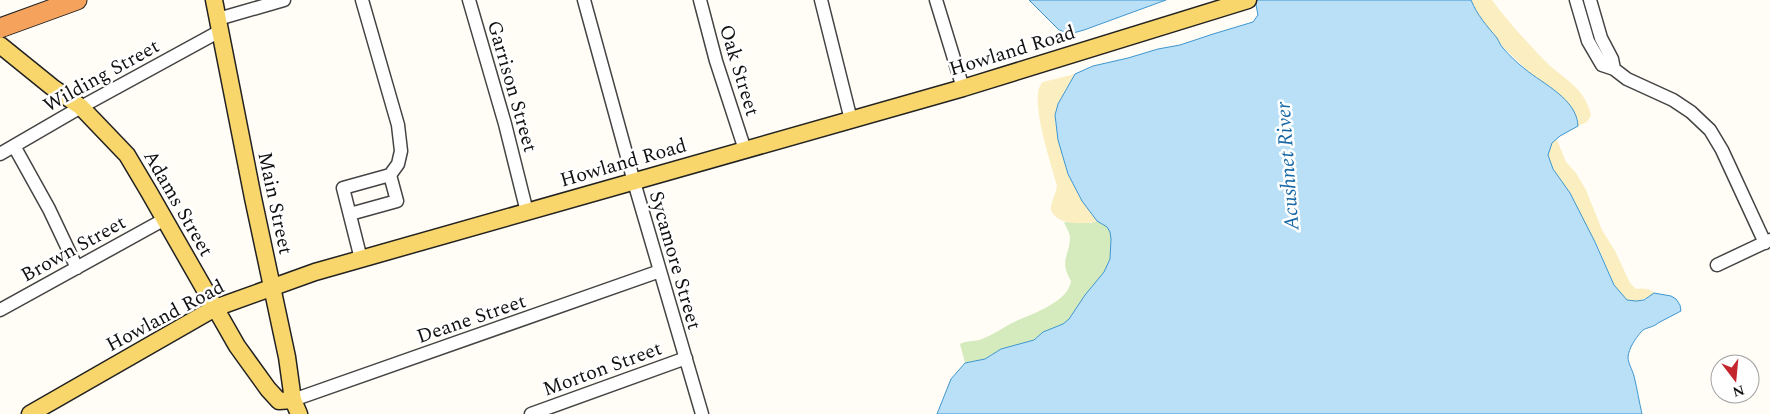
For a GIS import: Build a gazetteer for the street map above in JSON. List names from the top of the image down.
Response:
{
  "streets": {
    "main road": ["Howland Road", "Adams Street", "Main Street"],
    "street": [
      "Oak Street",
      "Wilding Street",
      "Garrison Street",
      "Brown Street",
      "Sycamore Street",
      "Deane Street",
      "Morton Street"
    ]
  },
  "crossings": [
    ["Howland Road", "Oak Street"],
    ["Howland Road", "Garrison Street"],
    ["Howland Road", "Adams Street"],
    ["Howland Road", "Main Street"],
    ["Howland Road", "Sycamore Street"],
    ["Wilding Street", "Adams Street"],
    ["Wilding Street", "Main Street"],
    ["Adams Street", "Main Street"],
    ["Adams Street", "Brown Street"],
    ["Adams Street", "Deane Street"],
    ["Main Street", "Deane Street"],
    ["Sycamore Street", "Deane Street"],
    ["Sycamore Street", "Morton Street"]
  ],
  "water": ["Acushnet River"],
  "north": "bottom"
}
